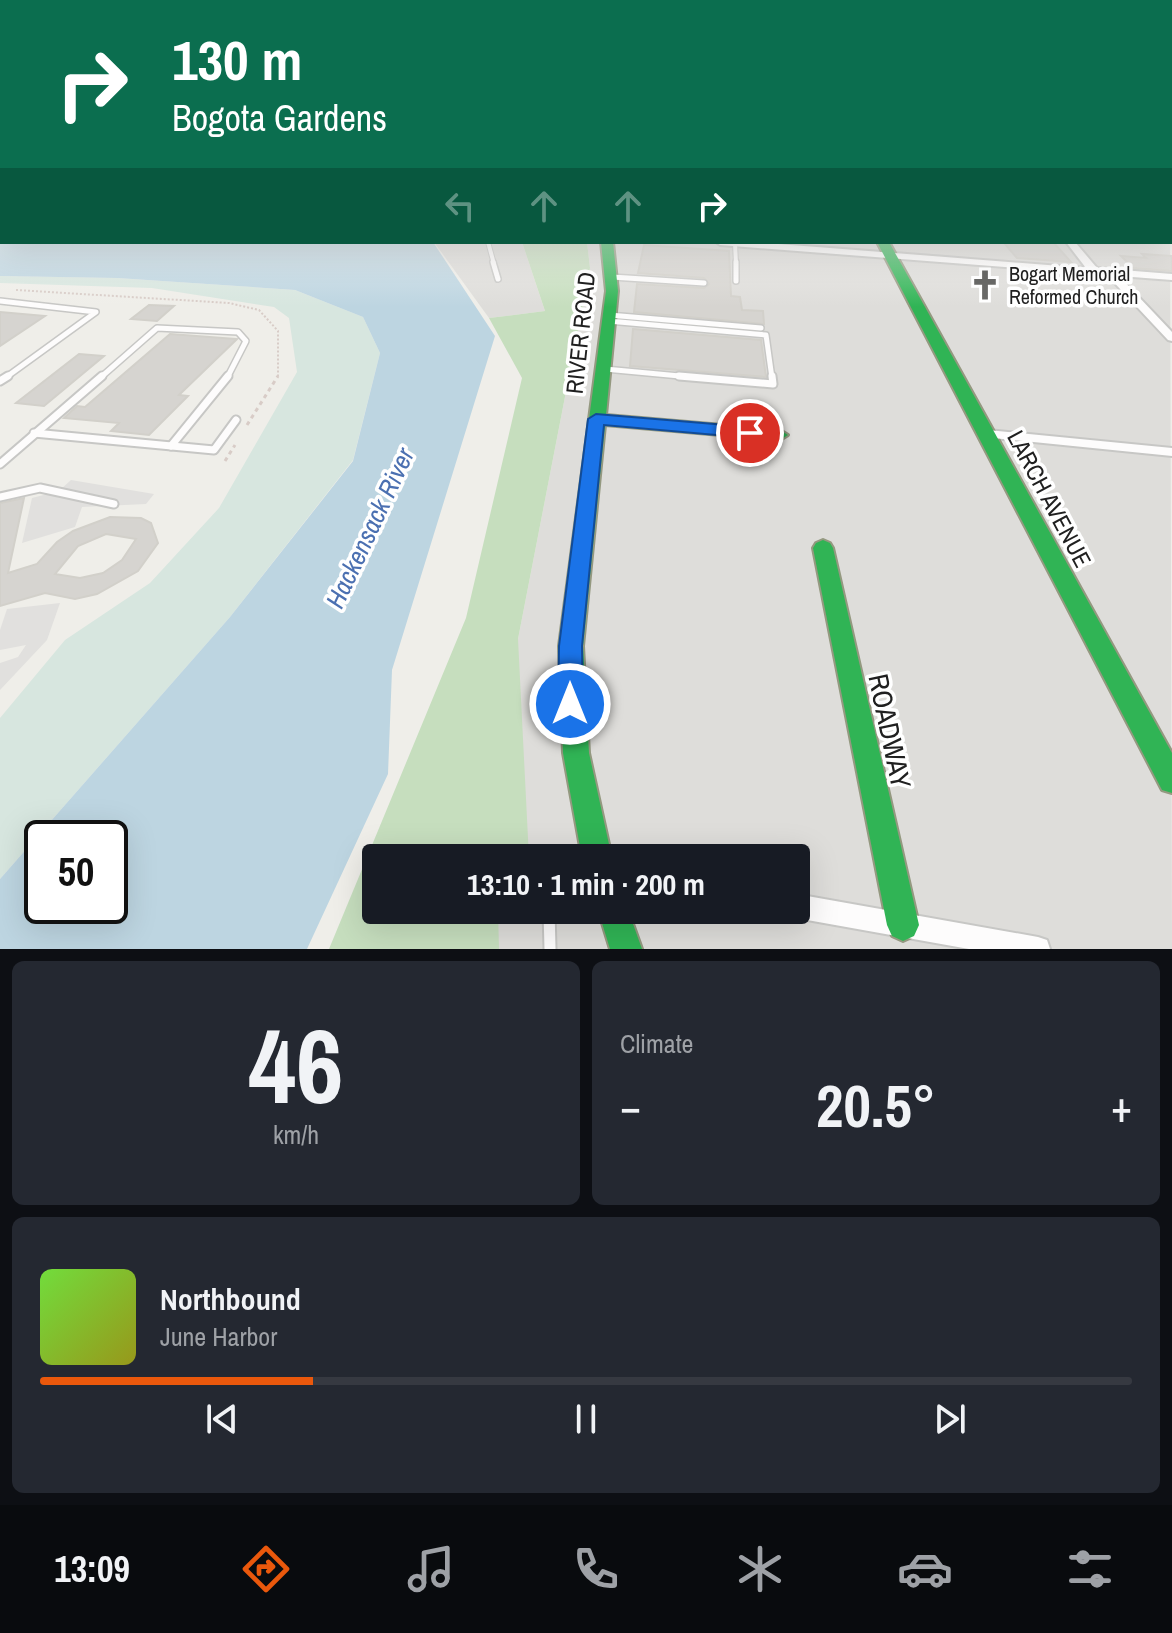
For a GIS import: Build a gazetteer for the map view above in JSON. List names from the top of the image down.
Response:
{
  "streets": {
    "street": ["RIVER ROAD", "LARCH AVENUE", "ROADWAY"]
  },
  "water": ["Hackensack River"],
  "places": {
    "church": ["Bogart Memorial Reformed Church"]
  },
  "page": {
    "turn": ["130 m", "Bogota Gardens"],
    "limit": "50",
    "trip": "13:10 · 1 min · 200 m",
    "tile": [
      ["46", "km/h"],
      "Climate"
    ],
    "heat": ["−", "20.5°", "+"],
    "song": ["Northbound", "June Harbor"],
    "tabs": "13:09"
  }
}
